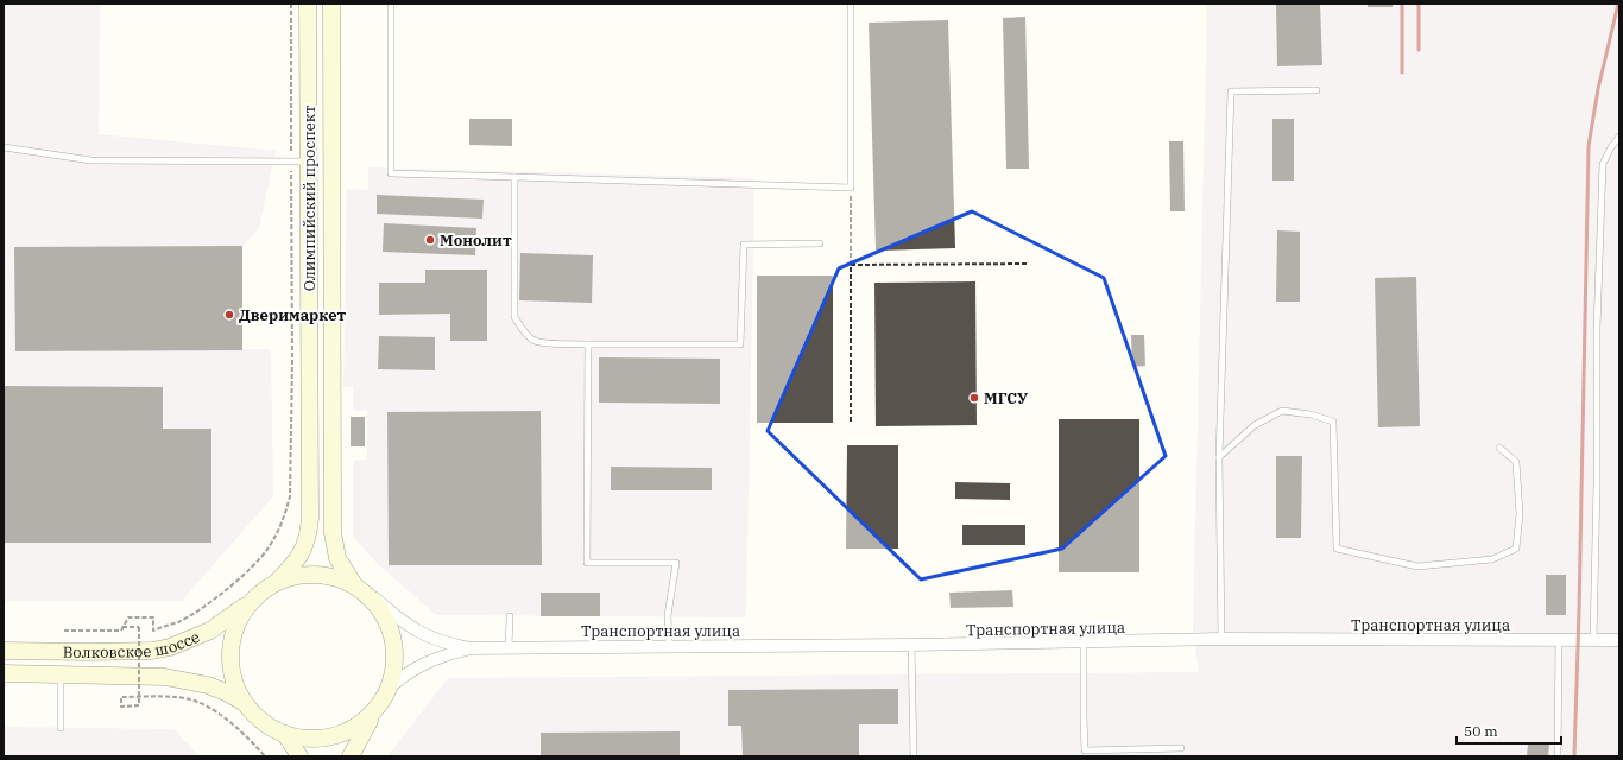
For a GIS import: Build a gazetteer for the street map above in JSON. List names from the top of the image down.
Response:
{
  "streets": {
    "main road": ["Олимпийский проспект", "Волковское шоссе"],
    "street": ["Транспортная улица"]
  },
  "crossings": [
    ["Олимпийский проспект", "Транспортная улица"],
    ["Олимпийский проспект", "Волковское шоссе"],
    ["Транспортная улица", "Волковское шоссе"]
  ],
  "places": ["Монолит", "Дверимаркет", "МГСУ"],
  "scale_bar": "50 m"
}
